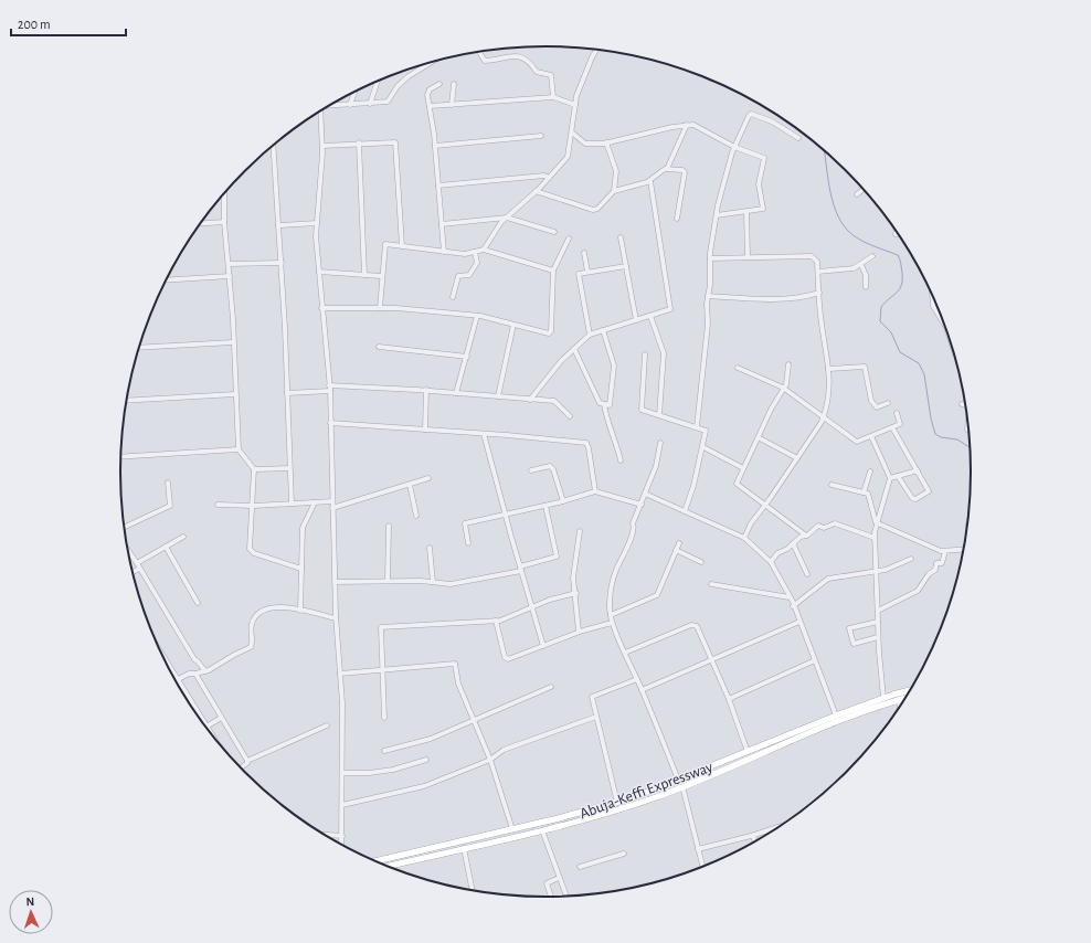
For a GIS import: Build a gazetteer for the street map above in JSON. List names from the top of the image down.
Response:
{
  "streets": {
    "highway": ["Abuja-Keffi Expressway"]
  },
  "scale_bar": "200 m",
  "north": "top"
}
